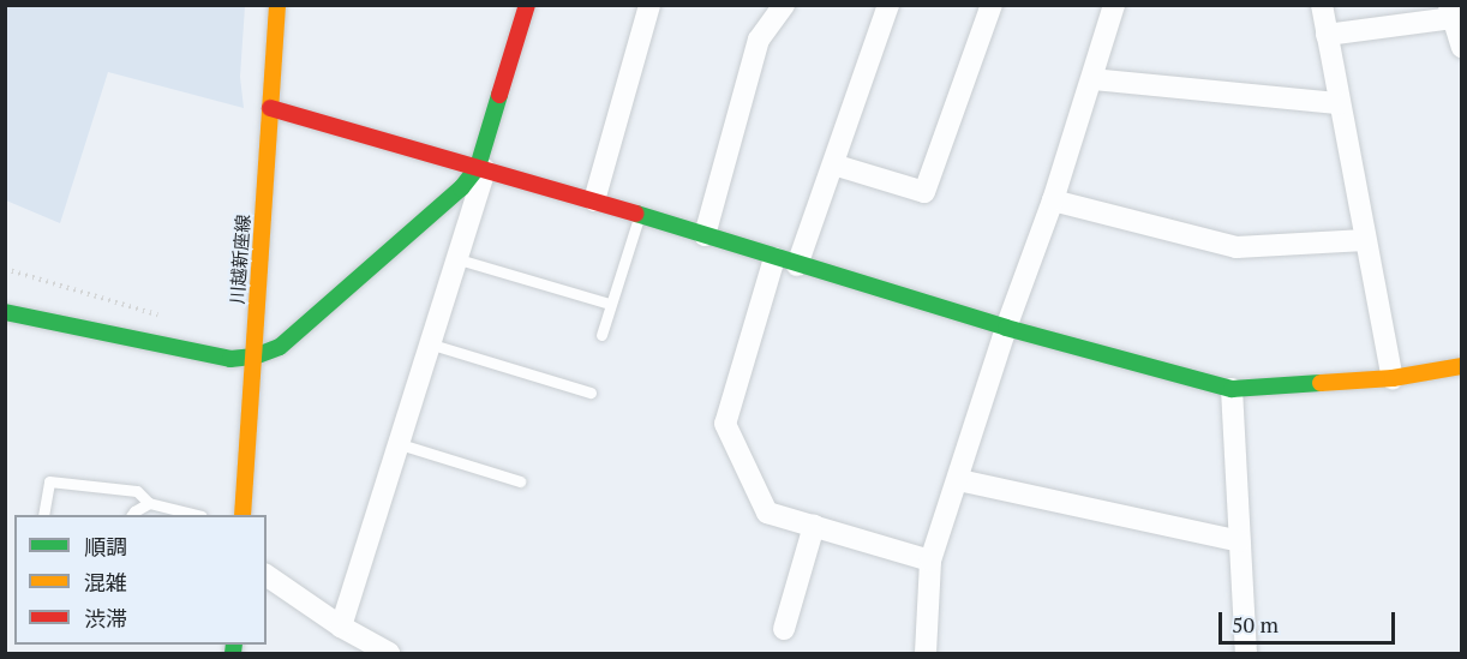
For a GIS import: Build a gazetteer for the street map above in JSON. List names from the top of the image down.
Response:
{
  "streets": {
    "street": ["川越新座線"]
  },
  "legend": ["順調", "混雑", "渋滞"],
  "scale_bar": "50 m"
}
